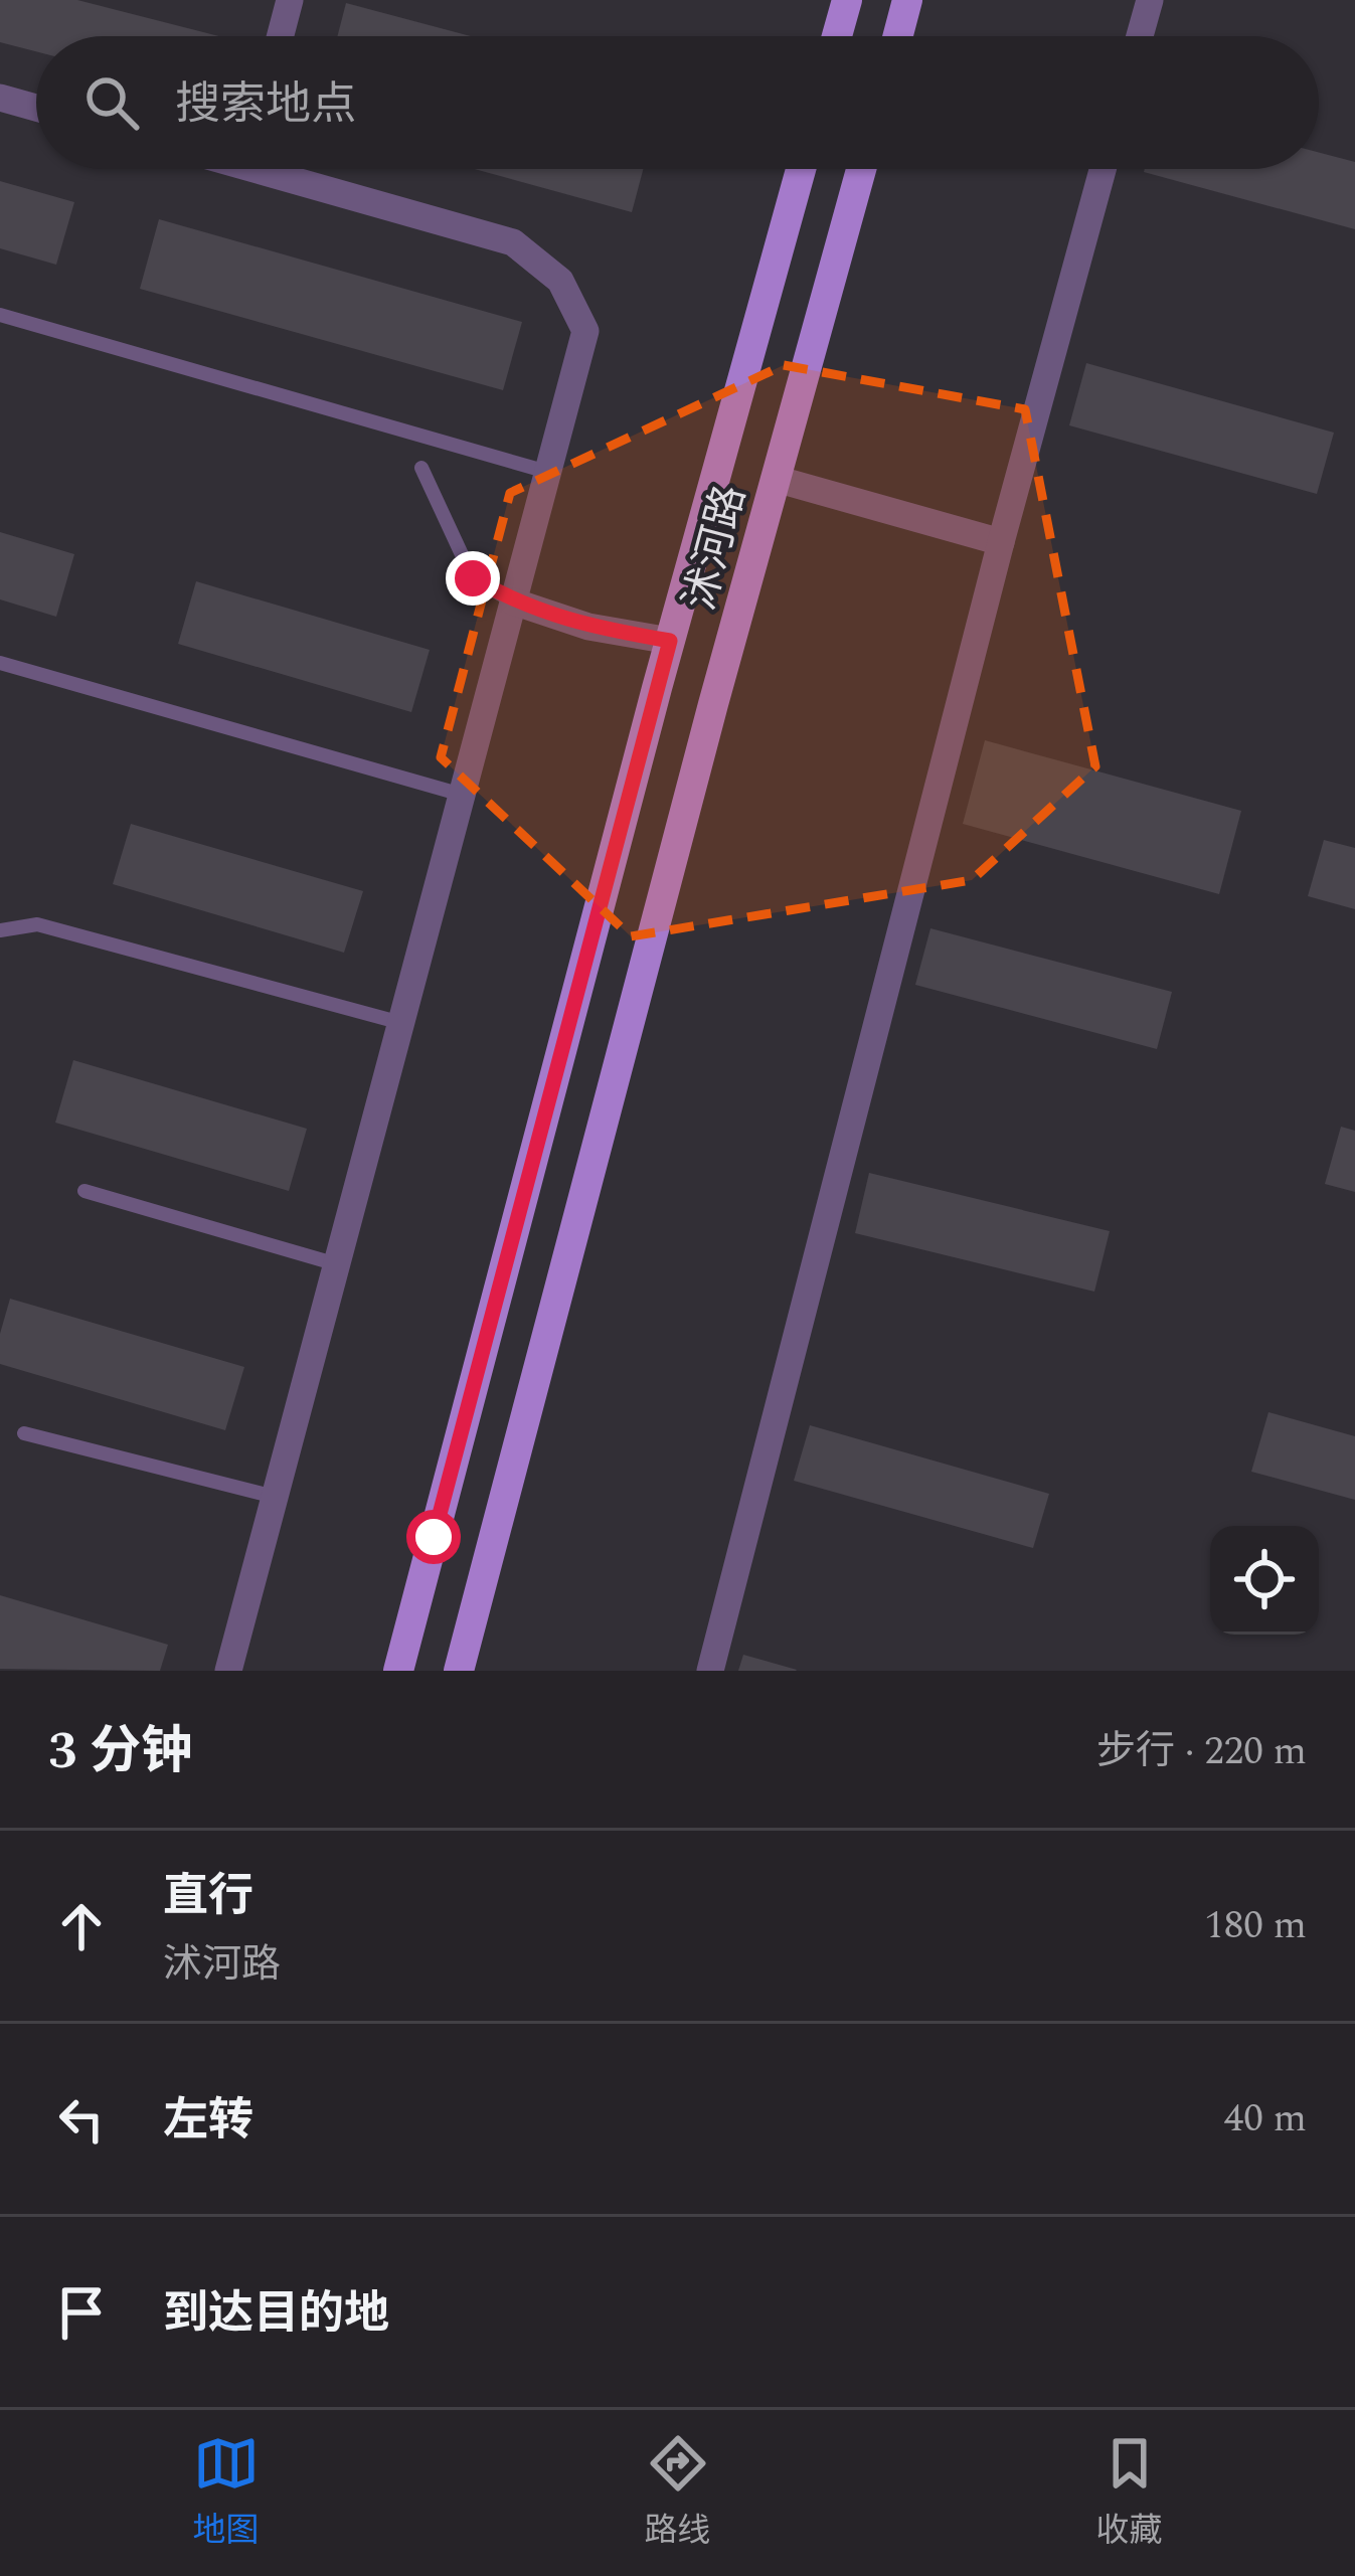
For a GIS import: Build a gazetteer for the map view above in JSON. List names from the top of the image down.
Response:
{
  "streets": {
    "main road": ["沭河路"]
  },
  "page": {
    "search": "搜索地点",
    "heading": ["3 分钟", "步行 · 220 m"],
    "list": [
      ["直行", "沭河路", "180 m"],
      ["左转", "40 m"],
      "到达目的地"
    ],
    "nav": ["地图", "路线", "收藏"]
  }
}
